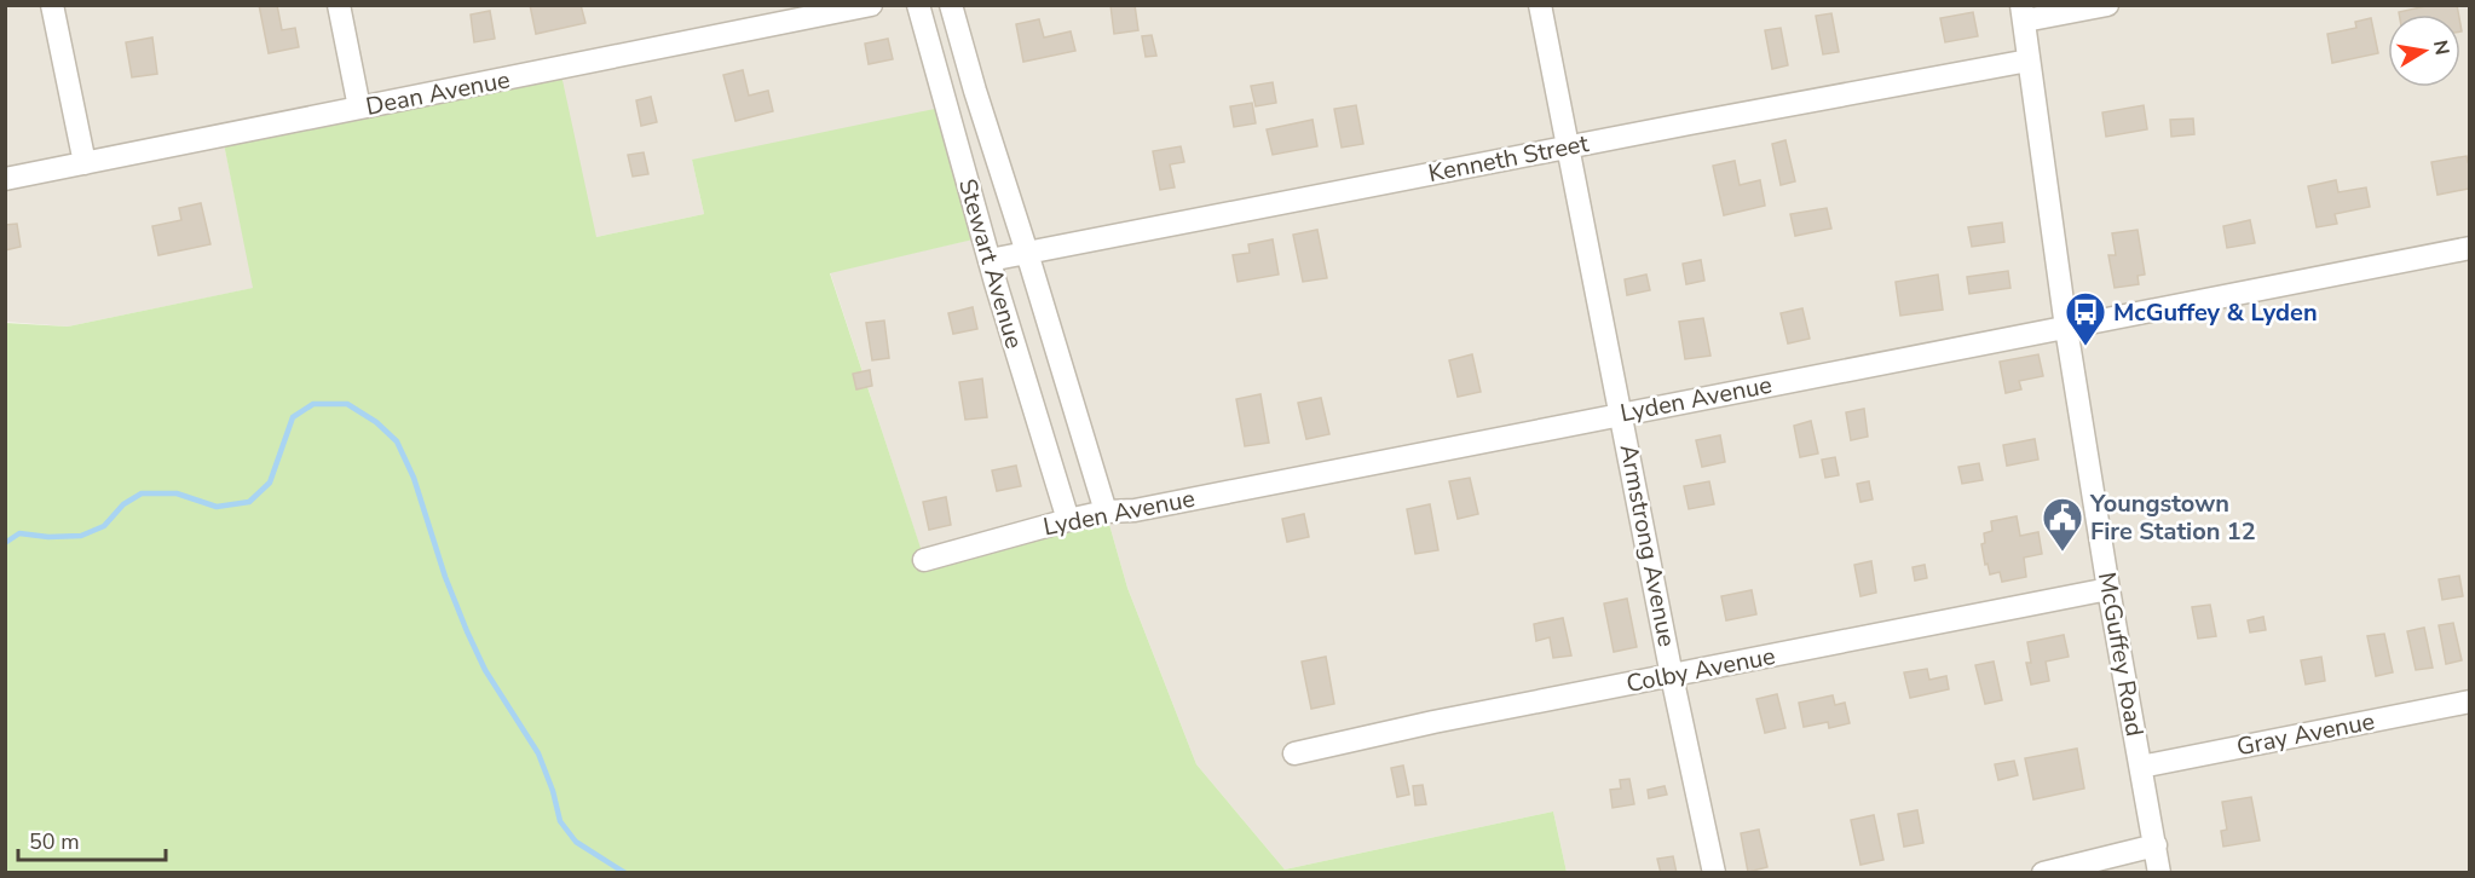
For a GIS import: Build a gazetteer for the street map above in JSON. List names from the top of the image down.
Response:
{
  "streets": {
    "street": [
      "Dean Avenue",
      "Kenneth Street",
      "Stewart Avenue",
      "Lyden Avenue",
      "Armstrong Avenue",
      "McGuffey Road",
      "Colby Avenue",
      "Gray Avenue"
    ]
  },
  "crossings": [
    ["Kenneth Street", "Stewart Avenue"],
    ["Kenneth Street", "Armstrong Avenue"],
    ["Kenneth Street", "McGuffey Road"],
    ["Stewart Avenue", "Lyden Avenue"],
    ["Lyden Avenue", "Armstrong Avenue"],
    ["Lyden Avenue", "McGuffey Road"],
    ["Armstrong Avenue", "Colby Avenue"],
    ["McGuffey Road", "Colby Avenue"],
    ["McGuffey Road", "Gray Avenue"]
  ],
  "places": {
    "bus stop": ["McGuffey & Lyden"],
    "public building": ["Youngstown Fire Station 12"]
  },
  "scale_bar": "50 m",
  "north": "right"
}
